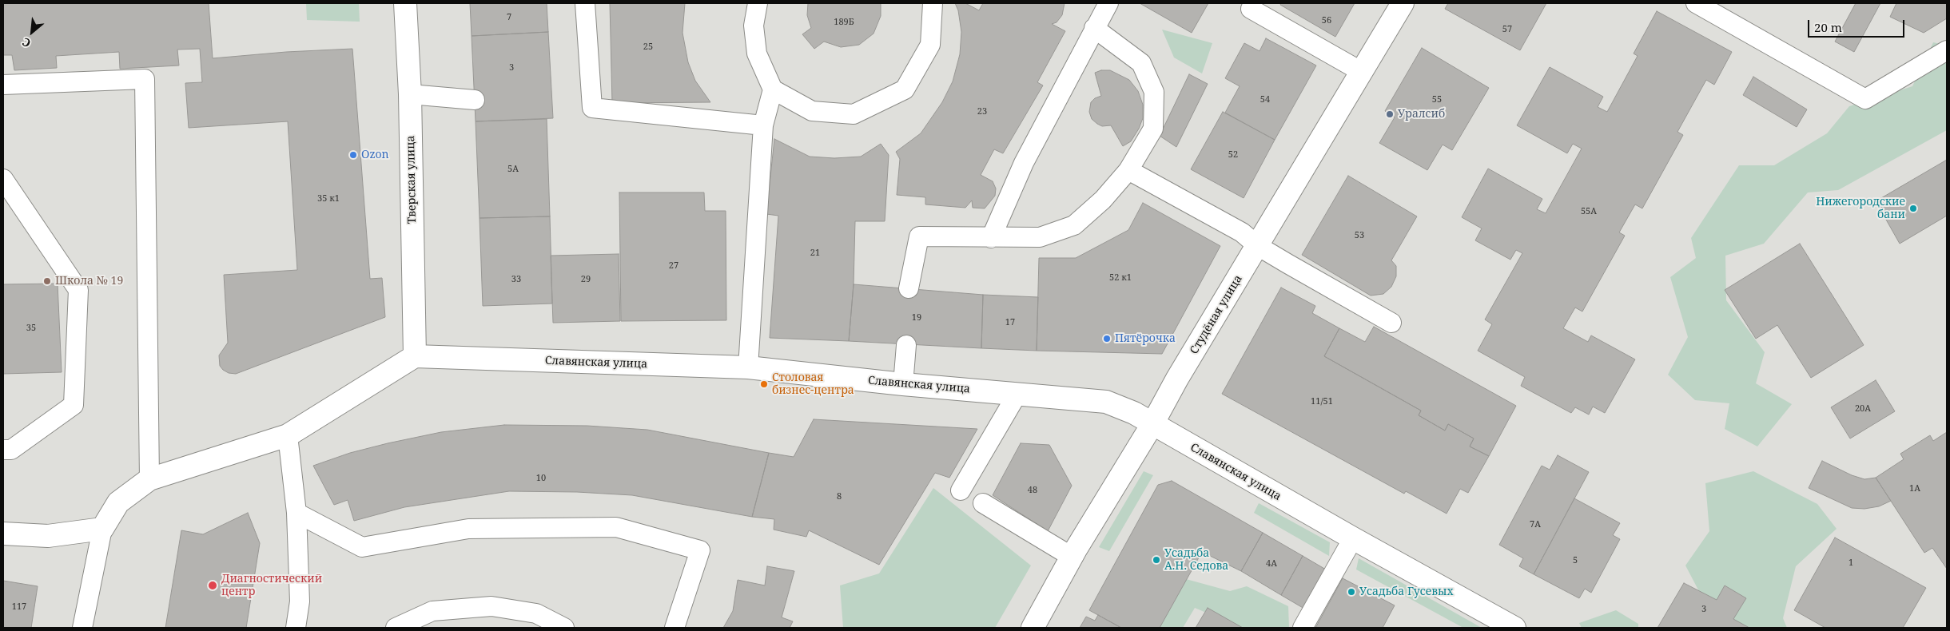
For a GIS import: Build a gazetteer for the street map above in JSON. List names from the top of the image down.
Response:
{
  "streets": {
    "street": ["Тверская улица", "Студёная улица", "Славянская улица"]
  },
  "crossings": [
    ["Тверская улица", "Славянская улица"],
    ["Студёная улица", "Славянская улица"]
  ],
  "places": [
    "Уралсиб",
    "Ozon",
    "Нижегородские бани",
    "Школа № 19",
    "Пятёрочка",
    "Столовая бизнес-центра",
    "Усадьба А.Н. Седова",
    "Диагностический центр",
    "Усадьба Гусевых"
  ],
  "house_numbers": [
    "7",
    "56",
    "189Б",
    "57",
    "25",
    "3",
    "54",
    "55",
    "23",
    "52",
    "5А",
    "35 к1",
    "55А",
    "53",
    "21",
    "27",
    "52 к1",
    "33",
    "29",
    "19",
    "17",
    "35",
    "11/51",
    "20А",
    "10",
    "1А",
    "48",
    "8",
    "7А",
    "5",
    "1",
    "4А",
    "117",
    "3"
  ],
  "scale_bar": "20 m",
  "north": "bottom left"
}
